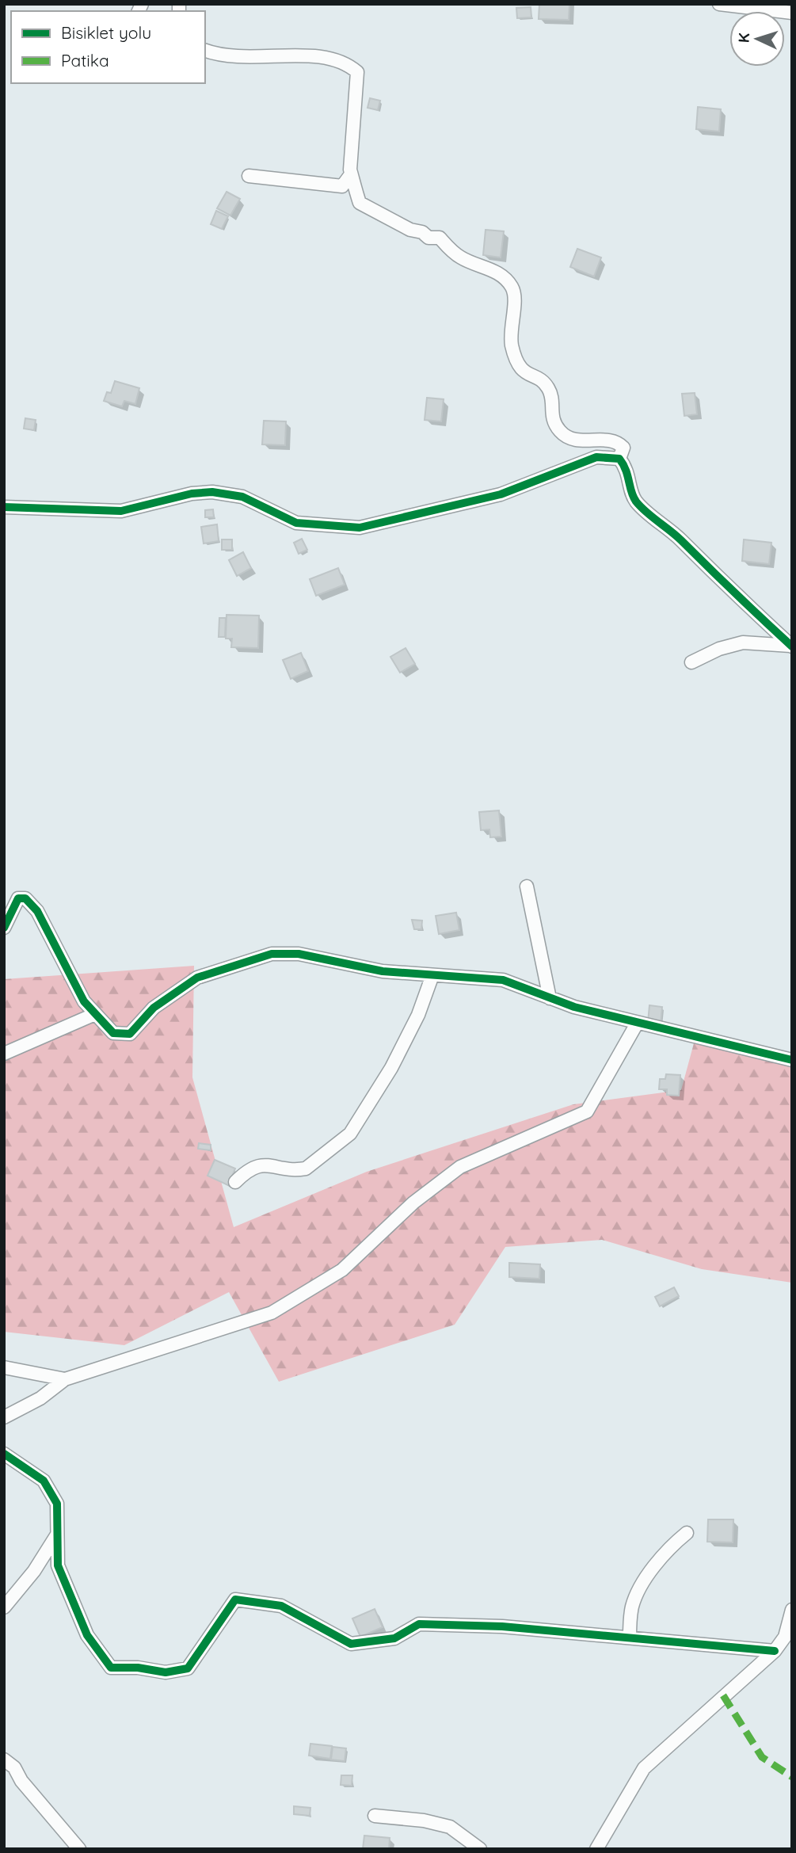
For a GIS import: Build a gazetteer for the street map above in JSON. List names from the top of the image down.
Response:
{
  "legend": ["Bisiklet yolu", "Patika"],
  "north": "left"
}
